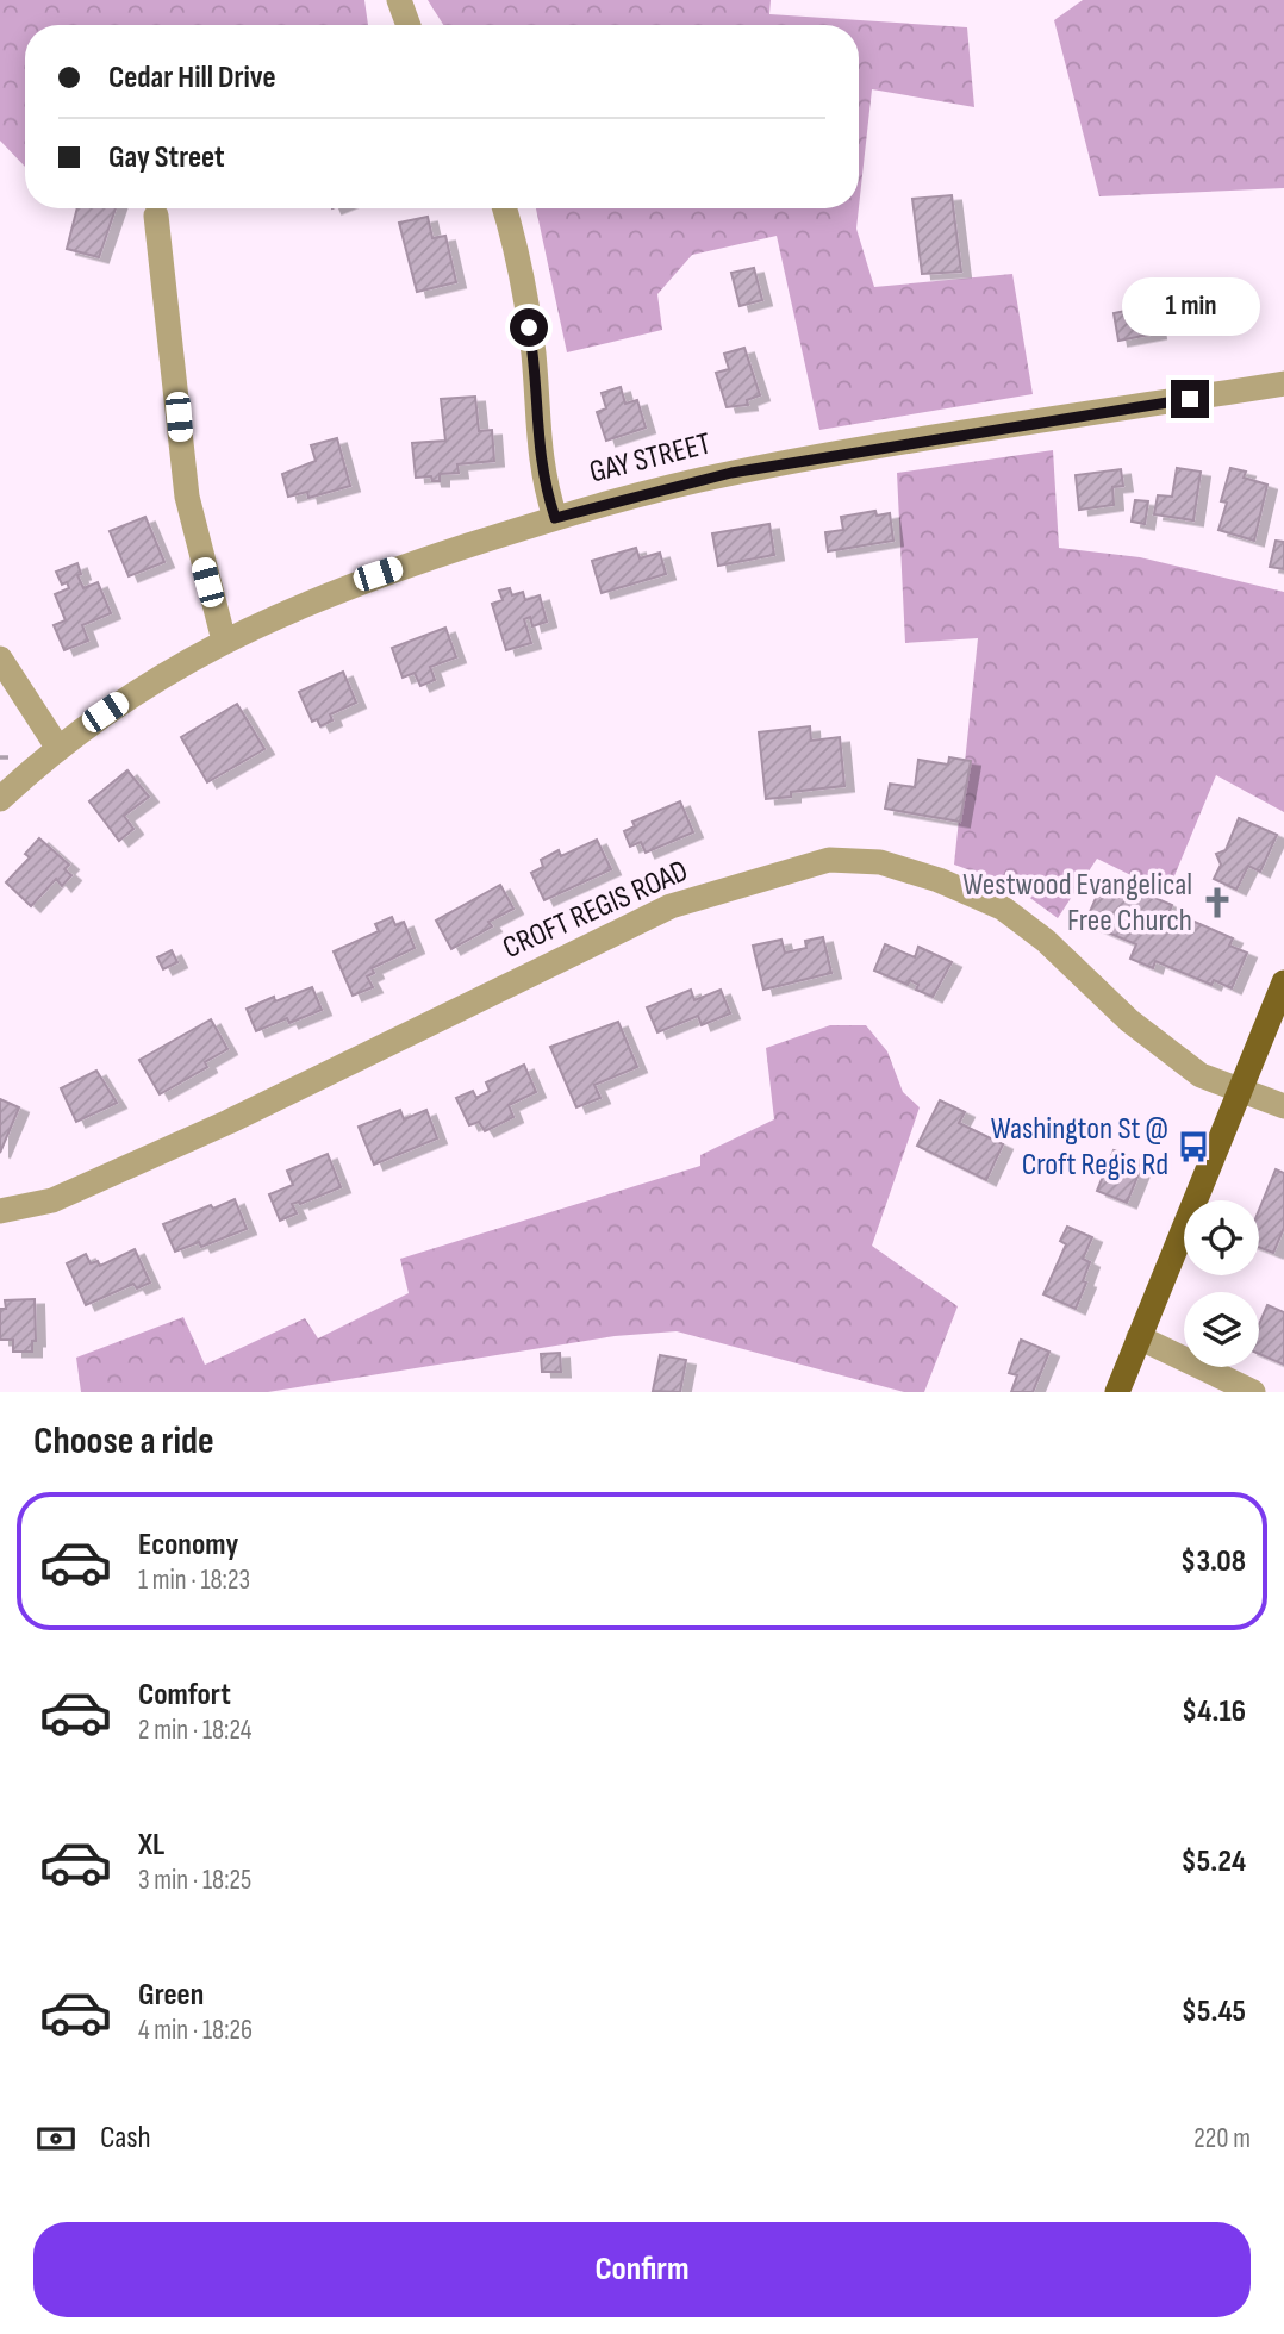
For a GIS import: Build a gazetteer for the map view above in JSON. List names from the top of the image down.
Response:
{
  "streets": {
    "street": ["GAY STREET", "CROFT REGIS ROAD"]
  },
  "places": {
    "church": ["Westwood Evangelical Free Church"],
    "bus stop": ["Washington St @ Croft Regis Rd"]
  },
  "page": {
    "banner": ["Cedar Hill Drive", "Gay Street"],
    "bubble": "1 min",
    "heading": "Choose a ride",
    "list": [
      {
        "name": "Economy",
        "note": "1 min · 18:23",
        "value": "$3.08"
      },
      {
        "name": "Comfort",
        "note": "2 min · 18:24",
        "value": "$4.16"
      },
      {
        "name": "XL",
        "note": "3 min · 18:25",
        "value": "$5.24"
      },
      {
        "name": "Green",
        "note": "4 min · 18:26",
        "value": "$5.45"
      }
    ],
    "pay": ["Cash", "220 m"],
    "buttons": "Confirm"
  }
}
